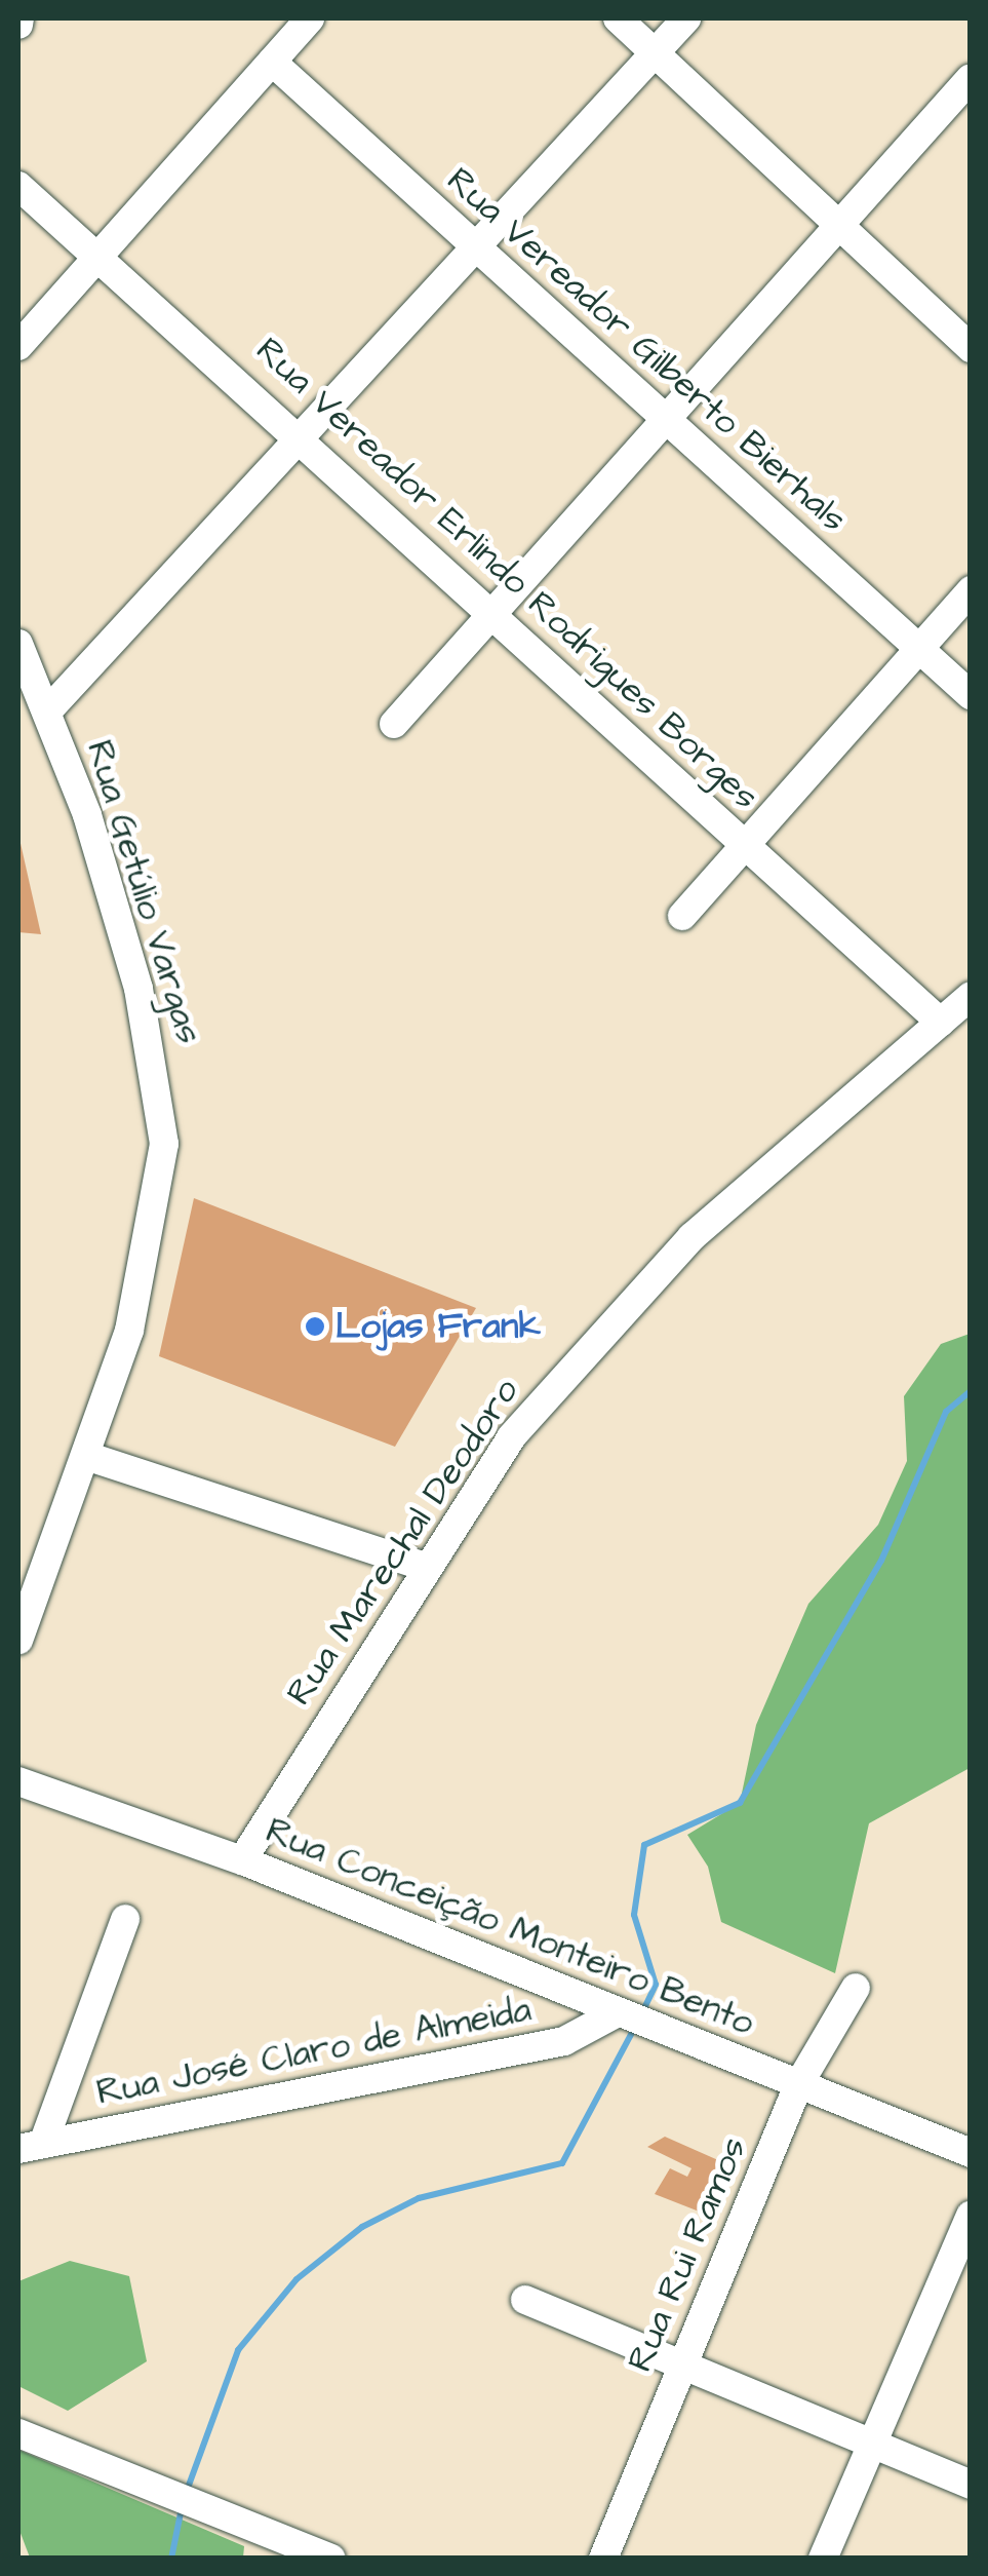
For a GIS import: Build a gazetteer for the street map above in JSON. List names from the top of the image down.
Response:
{
  "streets": {
    "street": [
      "Rua Vereador Gilberto Bierhals",
      "Rua Vereador Erlindo Rodrigues Borges",
      "Rua Getúlio Vargas",
      "Rua Marechal Deodoro",
      "Rua Conceição Monteiro Bento",
      "Rua José Claro de Almeida",
      "Rua Rui Ramos"
    ]
  },
  "crossings": [
    ["Rua Vereador Erlindo Rodrigues Borges", "Rua Marechal Deodoro"],
    ["Rua Marechal Deodoro", "Rua Conceição Monteiro Bento"],
    ["Rua Conceição Monteiro Bento", "Rua José Claro de Almeida"],
    ["Rua Conceição Monteiro Bento", "Rua Rui Ramos"]
  ],
  "places": ["Lojas Frank"]
}
